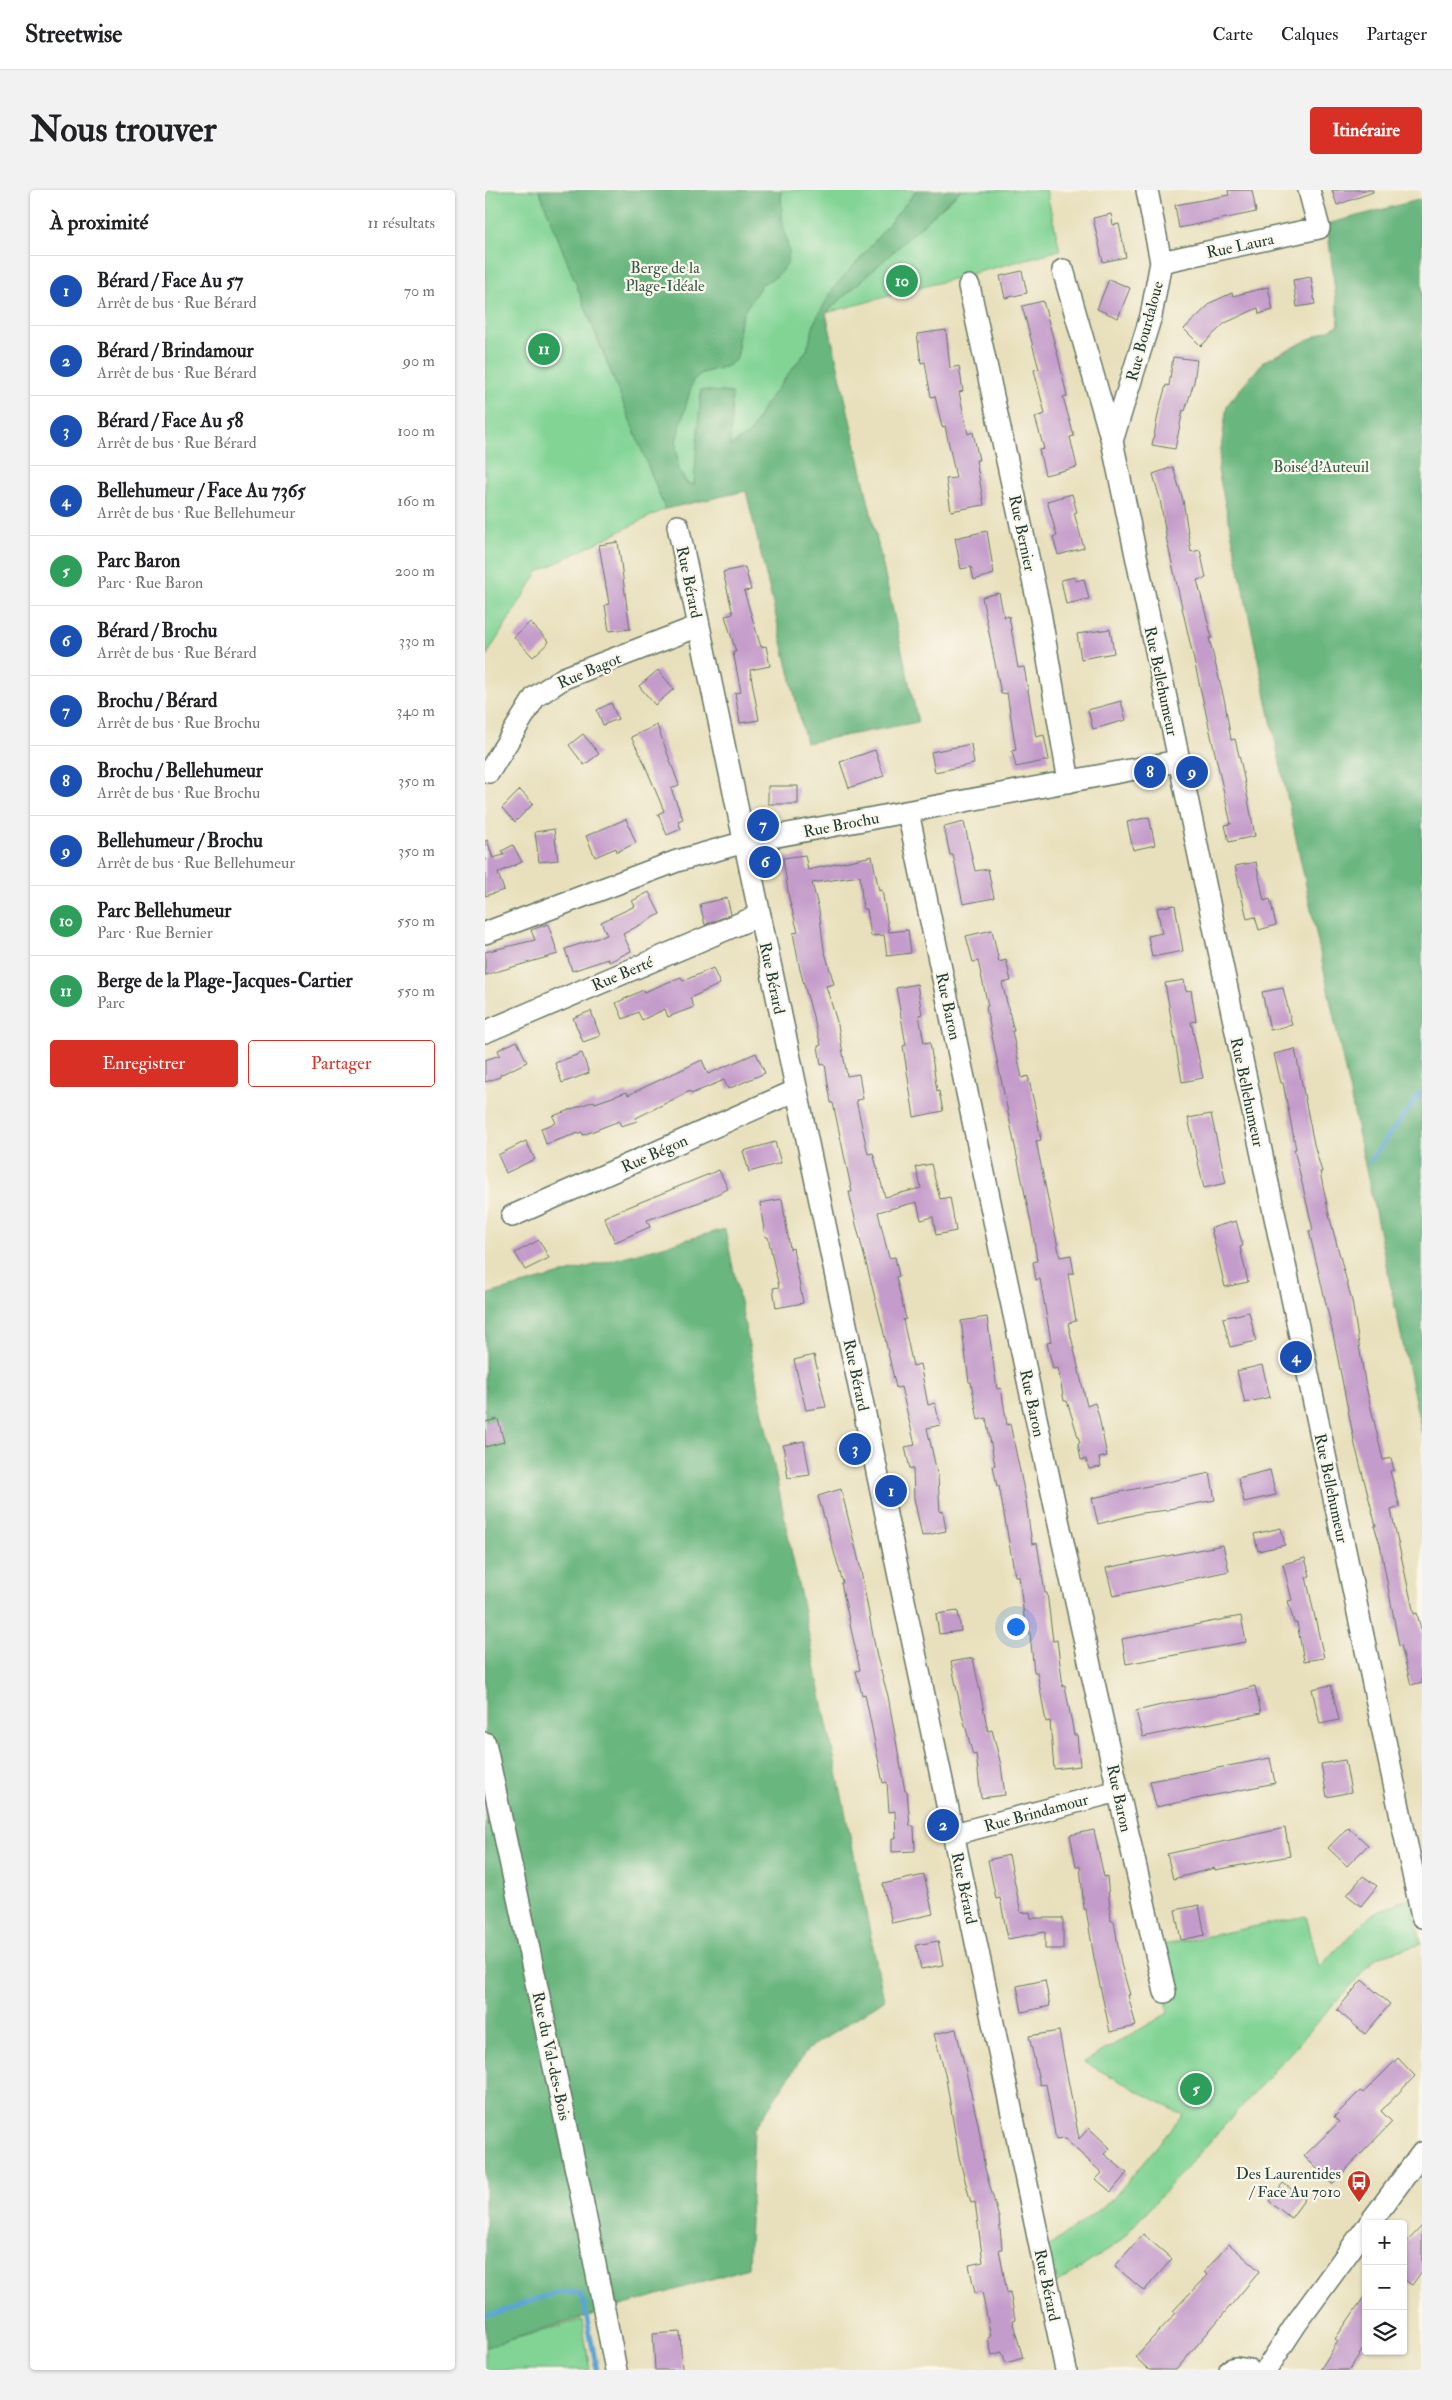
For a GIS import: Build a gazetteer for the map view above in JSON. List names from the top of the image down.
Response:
{
  "streets": {
    "street": [
      "Rue Laura",
      "Rue Bourdaloue",
      "Rue Bernier",
      "Rue Bérard",
      "Rue Bagot",
      "Rue Bellehumeur",
      "Rue Brochu",
      "Rue Berté",
      "Rue Baron",
      "Rue Bégon",
      "Rue Brindamour",
      "Rue du Val-des-Bois"
    ]
  },
  "crossings": [
    ["Rue Laura", "Rue Bourdaloue"],
    ["Rue Bourdaloue", "Rue Bellehumeur"],
    ["Rue Bernier", "Rue Brochu"],
    ["Rue Bérard", "Rue Bagot"],
    ["Rue Bérard", "Rue Brochu"],
    ["Rue Bérard", "Rue Berté"],
    ["Rue Bérard", "Rue Bégon"],
    ["Rue Bérard", "Rue Brindamour"],
    ["Rue Bellehumeur", "Rue Brochu"],
    ["Rue Brochu", "Rue Baron"],
    ["Rue Baron", "Rue Brindamour"]
  ],
  "parks": ["Berge de la Plage-Idéale", "Boisé d'Auteuil"],
  "places": {
    "bus stop": ["Des Laurentides / Face Au 7010"]
  },
  "page": {
    "header": "Streetwise",
    "nav": ["Carte", "Calques", "Partager"],
    "buttons": [
      "Itinéraire",
      ["Enregistrer", "Partager"]
    ],
    "title": "Nous trouver",
    "heading": ["À proximité", "11 résultats"],
    "list": [
      {
        "mark": "1",
        "name": "Bérard / Face Au 57",
        "note": "Arrêt de bus · Rue Bérard",
        "value": "70 m"
      },
      {
        "mark": "2",
        "name": "Bérard / Brindamour",
        "note": "Arrêt de bus · Rue Bérard",
        "value": "90 m"
      },
      {
        "mark": "3",
        "name": "Bérard / Face Au 58",
        "note": "Arrêt de bus · Rue Bérard",
        "value": "100 m"
      },
      {
        "mark": "4",
        "name": "Bellehumeur / Face Au 7365",
        "note": "Arrêt de bus · Rue Bellehumeur",
        "value": "160 m"
      },
      {
        "mark": "5",
        "name": "Parc Baron",
        "note": "Parc · Rue Baron",
        "value": "200 m"
      },
      {
        "mark": "6",
        "name": "Bérard / Brochu",
        "note": "Arrêt de bus · Rue Bérard",
        "value": "330 m"
      },
      {
        "mark": "7",
        "name": "Brochu / Bérard",
        "note": "Arrêt de bus · Rue Brochu",
        "value": "340 m"
      },
      {
        "mark": "8",
        "name": "Brochu / Bellehumeur",
        "note": "Arrêt de bus · Rue Brochu",
        "value": "350 m"
      },
      {
        "mark": "9",
        "name": "Bellehumeur / Brochu",
        "note": "Arrêt de bus · Rue Bellehumeur",
        "value": "350 m"
      },
      {
        "mark": "10",
        "name": "Parc Bellehumeur",
        "note": "Parc · Rue Bernier",
        "value": "550 m"
      },
      {
        "mark": "11",
        "name": "Berge de la Plage-Jacques-Cartier",
        "note": "Parc",
        "value": "550 m"
      }
    ],
    "pins": [
      "10",
      "11",
      "8",
      "9",
      "7",
      "6",
      "4",
      "3",
      "1",
      "2",
      "5"
    ],
    "map_buttons": ["+", "−"]
  }
}
